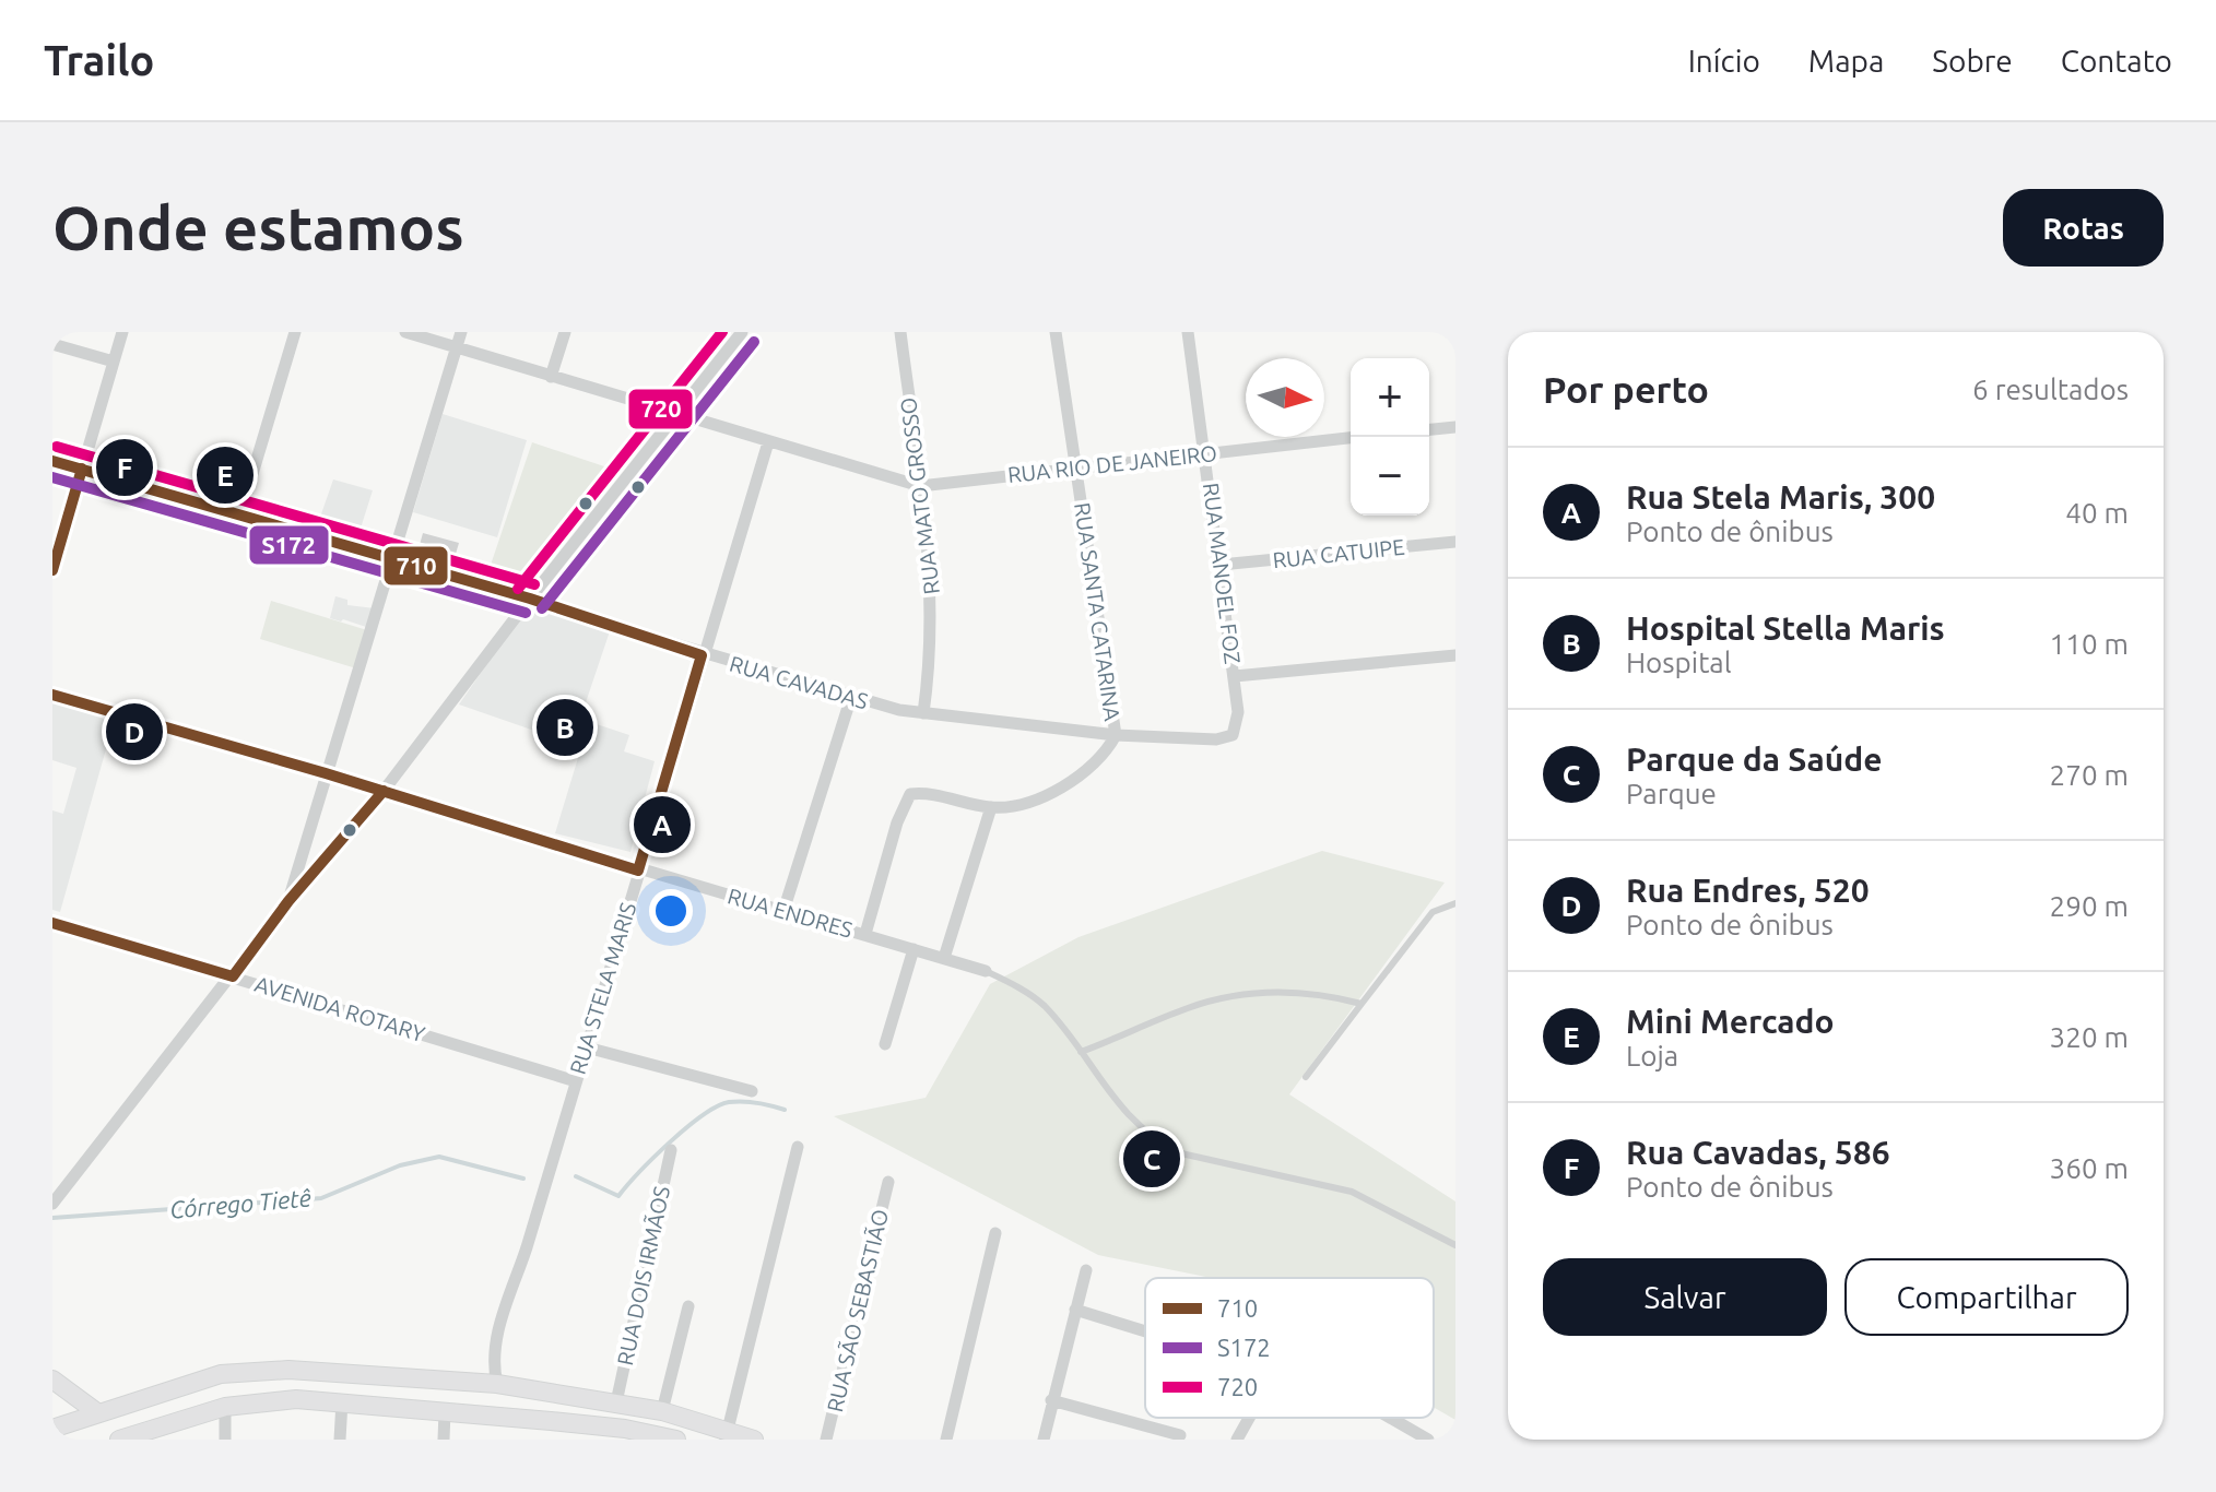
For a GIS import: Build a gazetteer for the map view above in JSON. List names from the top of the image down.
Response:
{
  "streets": {
    "street": [
      "RUA RIO DE JANEIRO",
      "RUA MATO GROSSO",
      "RUA CATUIPE",
      "RUA MANOEL FOZ",
      "RUA SANTA CATARINA",
      "RUA CAVADAS",
      "RUA ENDRES",
      "RUA STELA MARIS",
      "AVENIDA ROTARY",
      "RUA DOIS IRMÃOS",
      "RUA SÃO SEBASTIÃO"
    ]
  },
  "crossings": [
    ["RUA RIO DE JANEIRO", "RUA MATO GROSSO"],
    ["RUA RIO DE JANEIRO", "RUA MANOEL FOZ"],
    ["RUA RIO DE JANEIRO", "RUA SANTA CATARINA"],
    ["RUA MATO GROSSO", "RUA CAVADAS"],
    ["RUA CATUIPE", "RUA MANOEL FOZ"],
    ["RUA MANOEL FOZ", "RUA CAVADAS"],
    ["RUA SANTA CATARINA", "RUA CAVADAS"],
    ["RUA CAVADAS", "RUA STELA MARIS"],
    ["RUA ENDRES", "RUA STELA MARIS"],
    ["RUA STELA MARIS", "AVENIDA ROTARY"]
  ],
  "water": ["Córrego Tietê"],
  "lines": ["transit line 720", "transit line S172", "transit line 710"],
  "legend": ["710", "S172", "720"],
  "north": "right",
  "page": {
    "header": "Trailo",
    "nav": [
      "Início",
      "Mapa",
      "Sobre",
      "Contato"
    ],
    "buttons": [
      "Rotas",
      ["Salvar", "Compartilhar"]
    ],
    "title": "Onde estamos",
    "heading": ["Por perto", "6 resultados"],
    "map_buttons": ["+", "−"],
    "pins": [
      "F",
      "E",
      "B",
      "D",
      "A",
      "C"
    ],
    "list": [
      {
        "mark": "A",
        "name": "Rua Stela Maris, 300",
        "note": "Ponto de ônibus",
        "value": "40 m"
      },
      {
        "mark": "B",
        "name": "Hospital Stella Maris",
        "note": "Hospital",
        "value": "110 m"
      },
      {
        "mark": "C",
        "name": "Parque da Saúde",
        "note": "Parque",
        "value": "270 m"
      },
      {
        "mark": "D",
        "name": "Rua Endres, 520",
        "note": "Ponto de ônibus",
        "value": "290 m"
      },
      {
        "mark": "E",
        "name": "Mini Mercado",
        "note": "Loja",
        "value": "320 m"
      },
      {
        "mark": "F",
        "name": "Rua Cavadas, 586",
        "note": "Ponto de ônibus",
        "value": "360 m"
      }
    ]
  }
}
